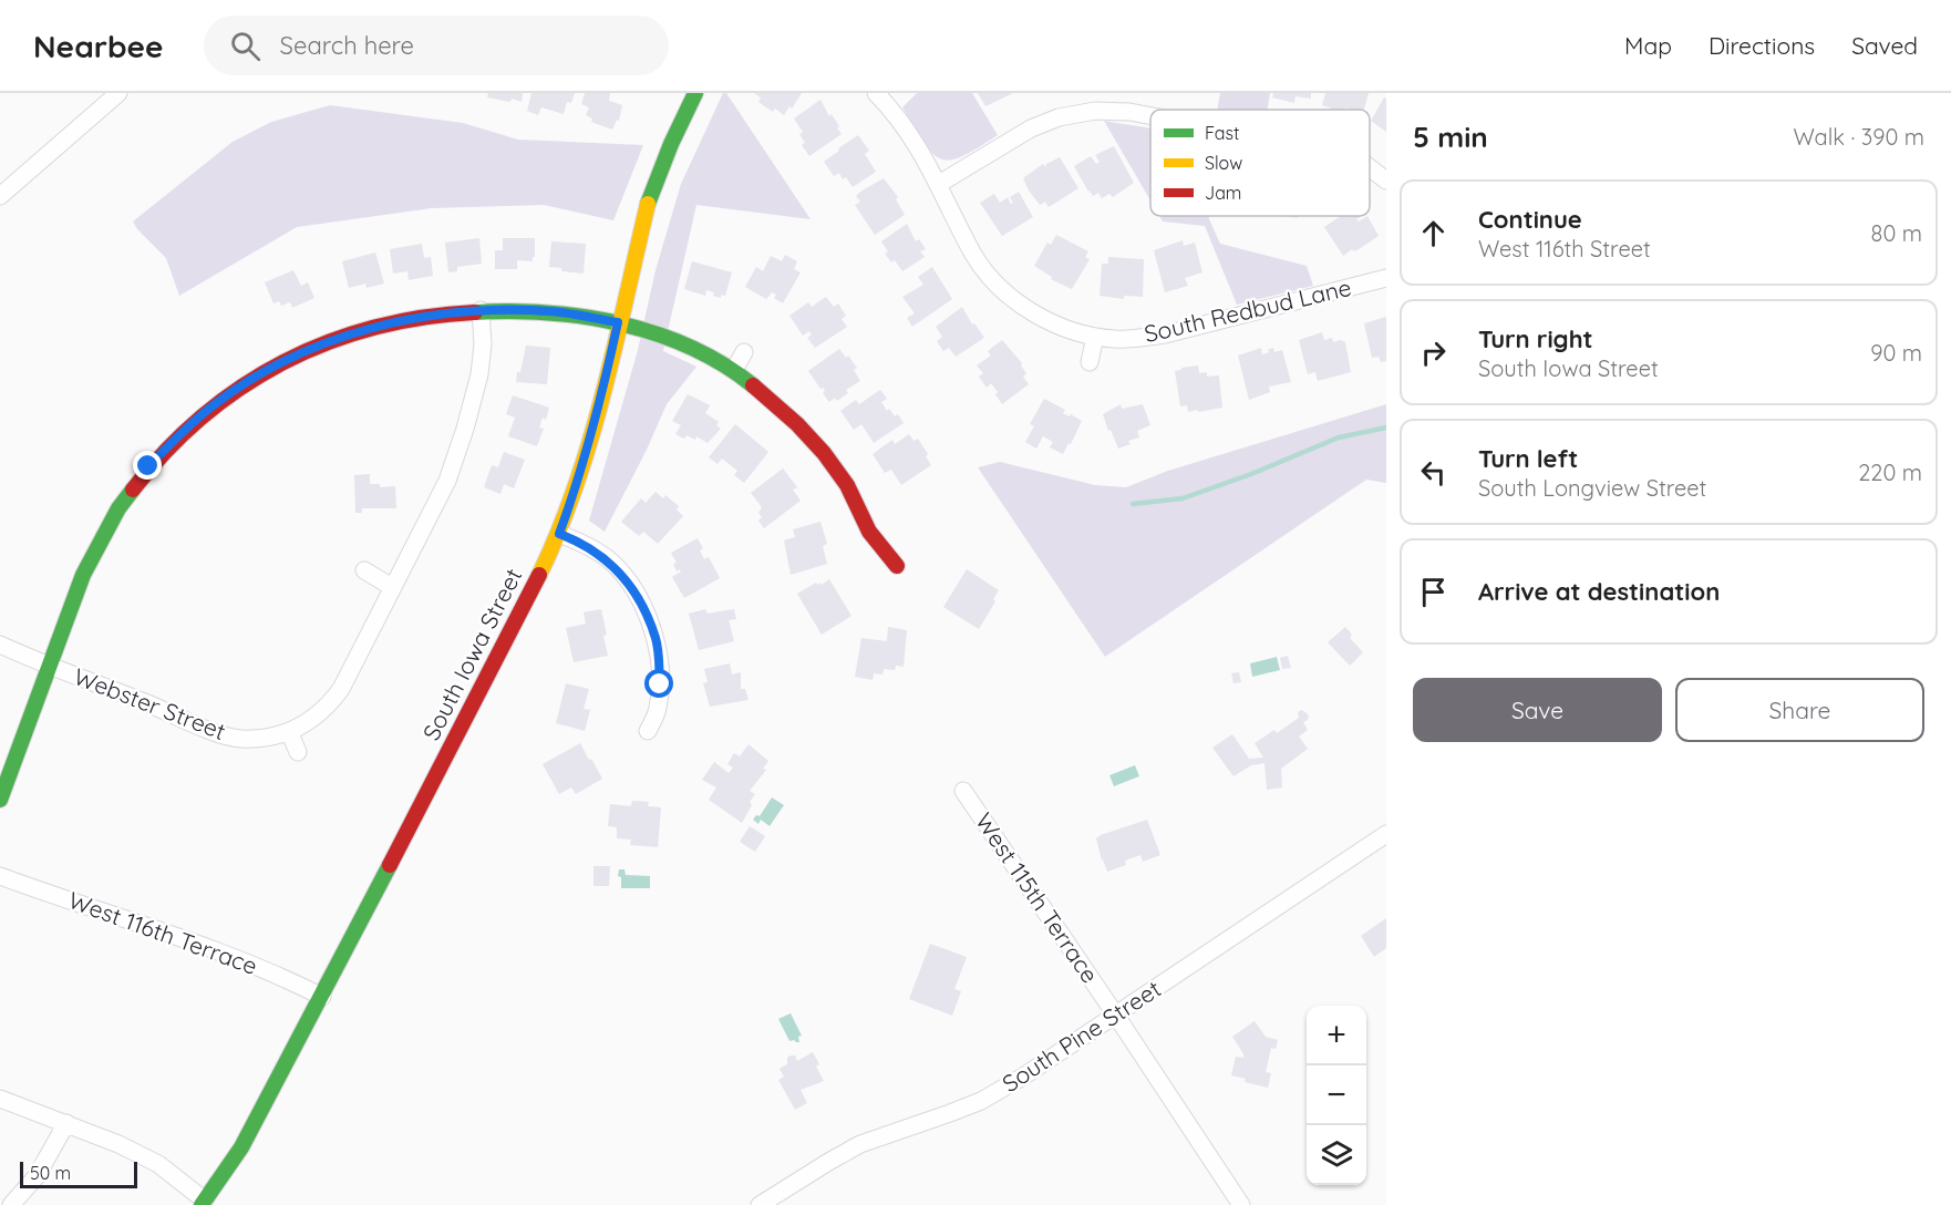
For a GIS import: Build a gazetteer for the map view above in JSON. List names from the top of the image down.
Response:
{
  "streets": {
    "street": [
      "South Redbud Lane",
      "South Iowa Street",
      "Webster Street",
      "West 115th Terrace",
      "West 116th Terrace",
      "South Pine Street"
    ]
  },
  "crossings": [
    ["South Iowa Street", "West 116th Terrace"],
    ["West 115th Terrace", "South Pine Street"]
  ],
  "legend": ["Fast", "Slow", "Jam"],
  "scale_bar": "50 m",
  "page": {
    "header": "Nearbee",
    "search": "Search here",
    "nav": ["Map", "Directions", "Saved"],
    "heading": ["5 min", "Walk · 390 m"],
    "list": [
      ["Continue", "West 116th Street", "80 m"],
      ["Turn right", "South Iowa Street", "90 m"],
      ["Turn left", "South Longview Street", "220 m"],
      "Arrive at destination"
    ],
    "buttons": ["Save", "Share"],
    "map_buttons": ["+", "−"],
    "scale": "50 m"
  }
}
